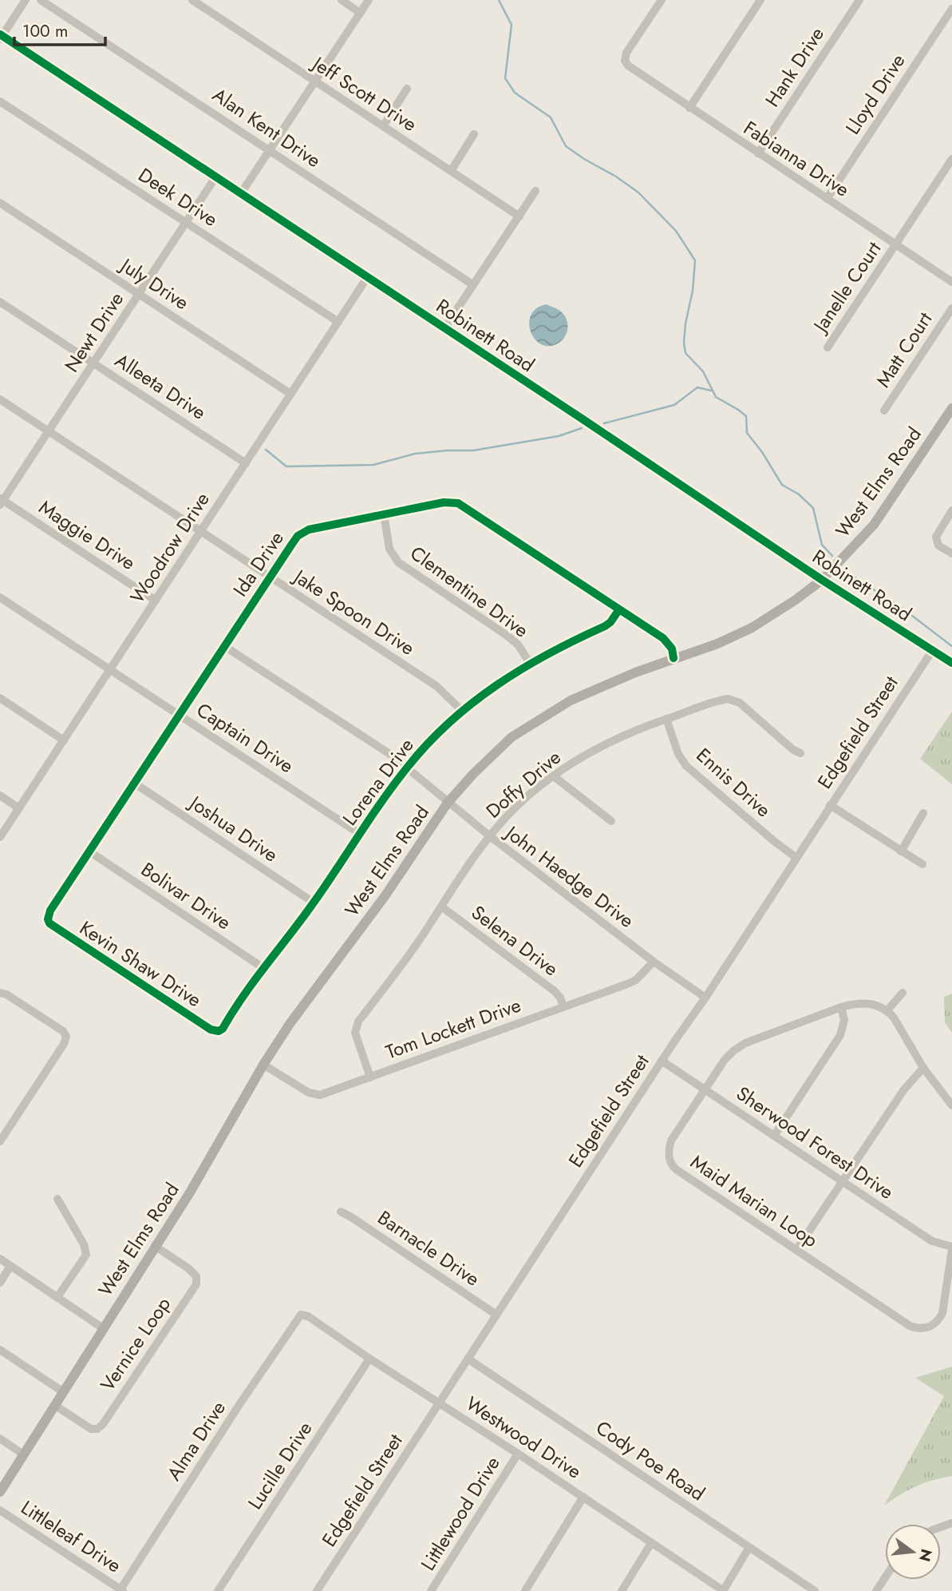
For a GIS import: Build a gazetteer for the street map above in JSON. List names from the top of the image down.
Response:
{
  "streets": {
    "main road": ["West Elms Road"],
    "street": [
      "Hank Drive",
      "Jeff Scott Drive",
      "Lloyd Drive",
      "Alan Kent Drive",
      "Fabianna Drive",
      "Deek Drive",
      "July Drive",
      "Janelle Court",
      "Newt Drive",
      "Robinett Road",
      "Matt Court",
      "Alleeta Drive",
      "Maggie Drive",
      "Woodrow Drive",
      "Ida Drive",
      "Clementine Drive",
      "Jake Spoon Drive",
      "Edgefield Street",
      "Captain Drive",
      "Lorena Drive",
      "Ennis Drive",
      "Doffy Drive",
      "Joshua Drive",
      "John Haedge Drive",
      "Bolivar Drive",
      "Selena Drive",
      "Kevin Shaw Drive",
      "Tom Lockett Drive",
      "Sherwood Forest Drive",
      "Maid Marian Loop",
      "Barnacle Drive",
      "Vernice Loop",
      "Westwood Drive",
      "Alma Drive",
      "Cody Poe Road",
      "Lucille Drive",
      "Littlewood Drive",
      "Littleleaf Drive"
    ]
  },
  "crossings": [
    ["Hank Drive", "Fabianna Drive"],
    ["Lloyd Drive", "Fabianna Drive"],
    ["Fabianna Drive", "Janelle Court"],
    ["Deek Drive", "Newt Drive"],
    ["Deek Drive", "Woodrow Drive"],
    ["July Drive", "Newt Drive"],
    ["July Drive", "Woodrow Drive"],
    ["Newt Drive", "Robinett Road"],
    ["Newt Drive", "Alleeta Drive"],
    ["Newt Drive", "Maggie Drive"],
    ["Newt Drive", "Jake Spoon Drive"],
    ["Robinett Road", "West Elms Road"],
    ["Robinett Road", "Woodrow Drive"],
    ["Robinett Road", "Edgefield Street"],
    ["Alleeta Drive", "Woodrow Drive"],
    ["West Elms Road", "Ida Drive"],
    ["West Elms Road", "John Haedge Drive"],
    ["West Elms Road", "Tom Lockett Drive"],
    ["West Elms Road", "Vernice Loop"],
    ["Maggie Drive", "Woodrow Drive"],
    ["Woodrow Drive", "Jake Spoon Drive"],
    ["Woodrow Drive", "Captain Drive"],
    ["Ida Drive", "Clementine Drive"],
    ["Ida Drive", "Jake Spoon Drive"],
    ["Ida Drive", "Captain Drive"],
    ["Ida Drive", "Lorena Drive"],
    ["Ida Drive", "Joshua Drive"],
    ["Ida Drive", "John Haedge Drive"],
    ["Ida Drive", "Bolivar Drive"],
    ["Ida Drive", "Kevin Shaw Drive"],
    ["Clementine Drive", "Lorena Drive"],
    ["Jake Spoon Drive", "Lorena Drive"],
    ["Edgefield Street", "Ennis Drive"],
    ["Edgefield Street", "John Haedge Drive"],
    ["Edgefield Street", "Sherwood Forest Drive"],
    ["Edgefield Street", "Barnacle Drive"],
    ["Edgefield Street", "Westwood Drive"],
    ["Edgefield Street", "Cody Poe Road"],
    ["Captain Drive", "Lorena Drive"],
    ["Lorena Drive", "Joshua Drive"],
    ["Lorena Drive", "John Haedge Drive"],
    ["Lorena Drive", "Bolivar Drive"],
    ["Lorena Drive", "Kevin Shaw Drive"],
    ["Ennis Drive", "Doffy Drive"],
    ["Doffy Drive", "John Haedge Drive"],
    ["Doffy Drive", "Selena Drive"],
    ["Doffy Drive", "Tom Lockett Drive"],
    ["John Haedge Drive", "Tom Lockett Drive"],
    ["Selena Drive", "Tom Lockett Drive"],
    ["Sherwood Forest Drive", "Maid Marian Loop"],
    ["Westwood Drive", "Alma Drive"],
    ["Westwood Drive", "Lucille Drive"],
    ["Westwood Drive", "Littlewood Drive"],
    ["Alma Drive", "Littleleaf Drive"]
  ],
  "scale_bar": "100 m",
  "north": "right"
}
